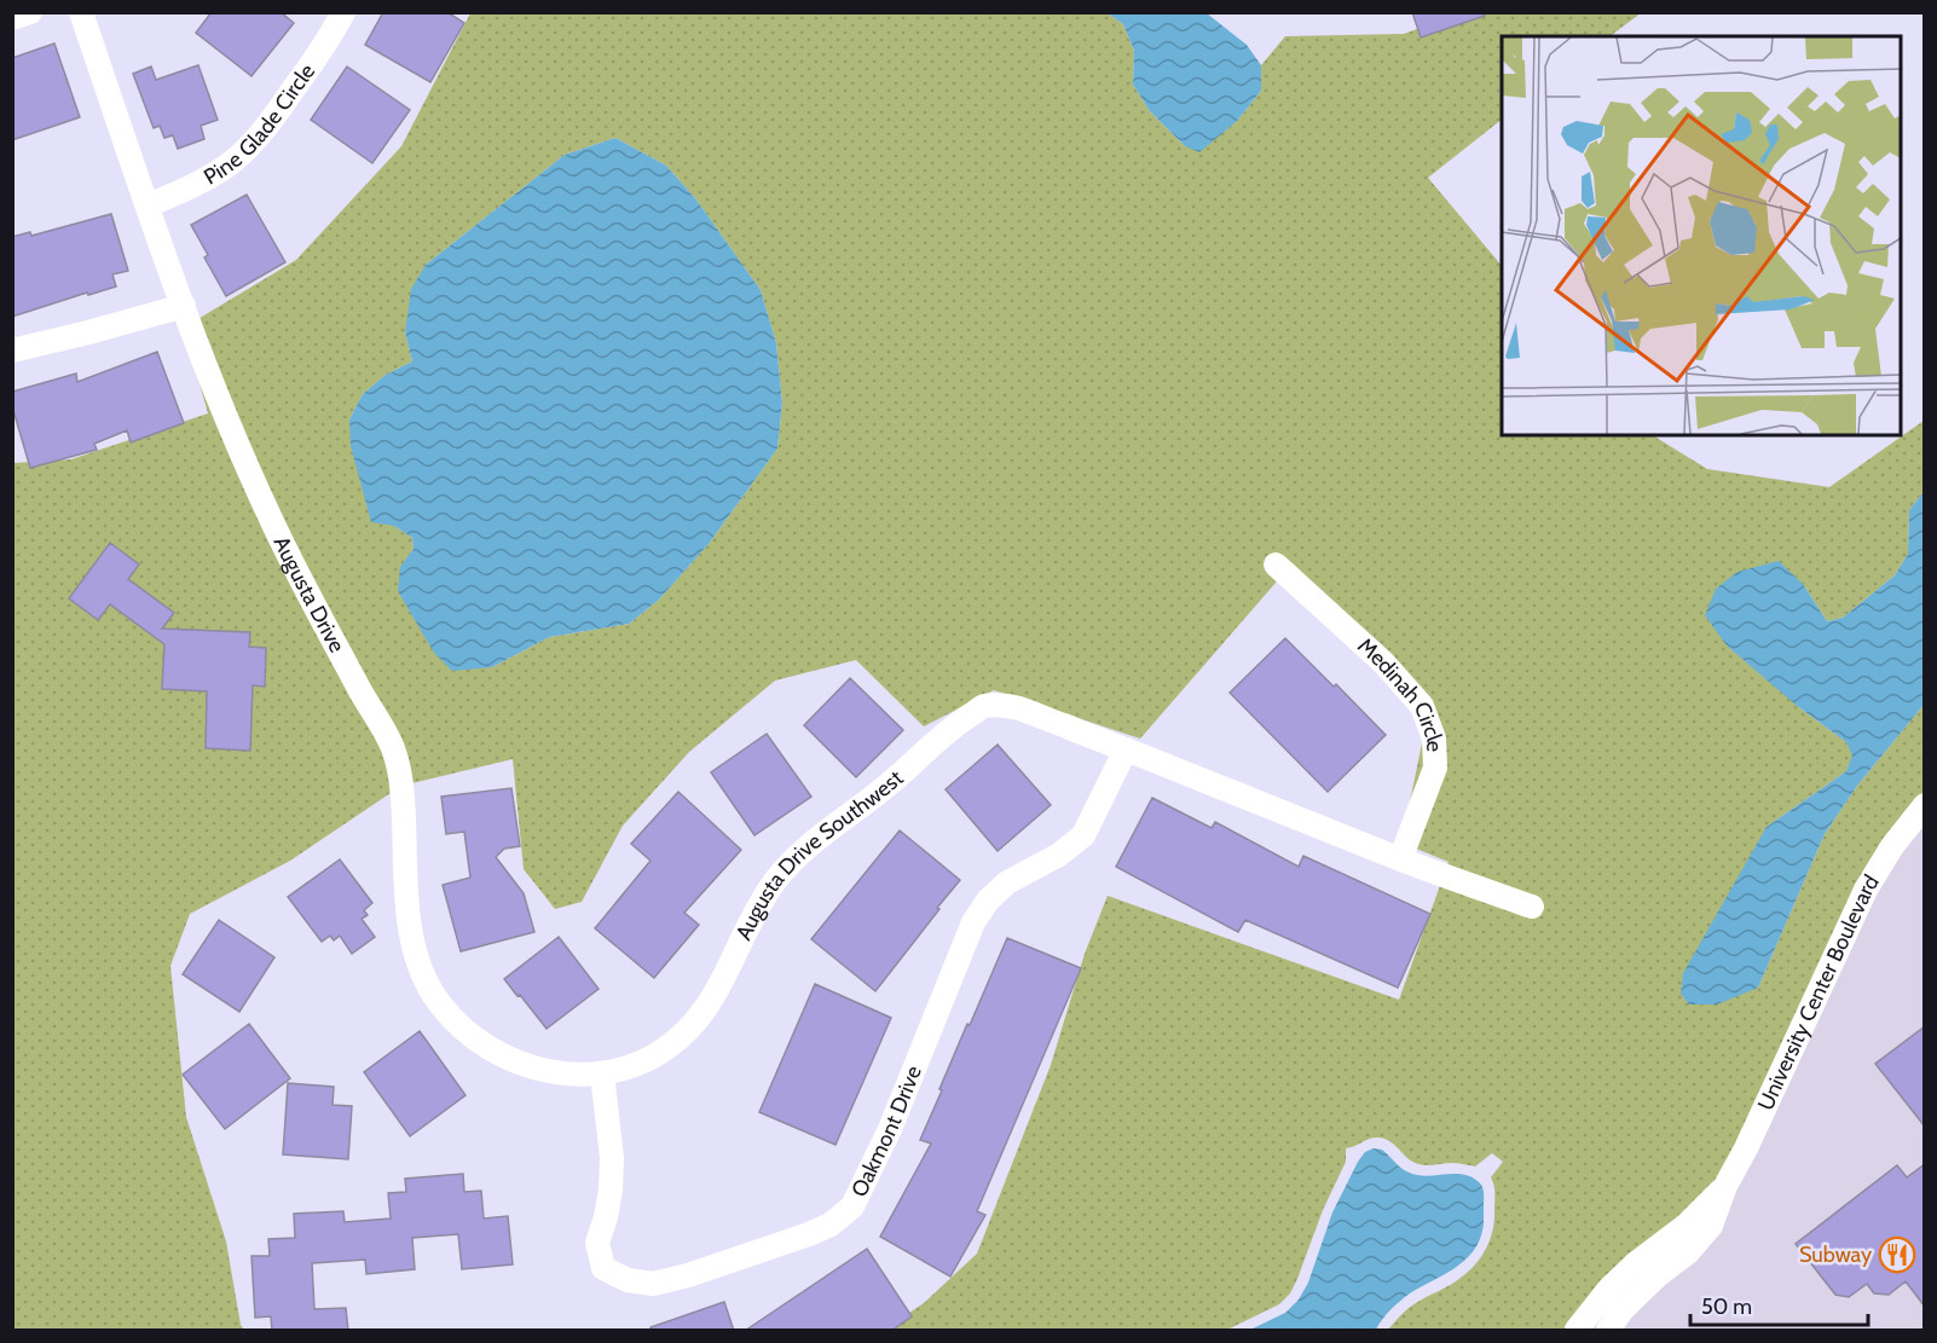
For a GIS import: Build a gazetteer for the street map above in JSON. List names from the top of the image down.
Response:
{
  "streets": {
    "street": [
      "Pine Glade Circle",
      "Augusta Drive",
      "Medinah Circle",
      "Augusta Drive Southwest",
      "University Center Boulevard",
      "Oakmont Drive"
    ]
  },
  "crossings": [
    ["Pine Glade Circle", "Augusta Drive"],
    ["Augusta Drive", "Augusta Drive Southwest"],
    ["Augusta Drive", "Oakmont Drive"],
    ["Augusta Drive Southwest", "Oakmont Drive"]
  ],
  "places": {
    "restaurant": ["Subway"]
  },
  "scale_bar": "50 m"
}
